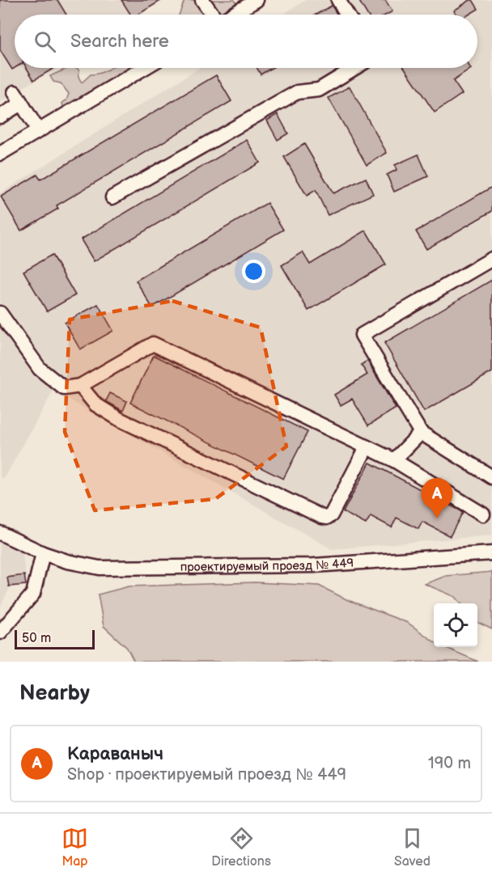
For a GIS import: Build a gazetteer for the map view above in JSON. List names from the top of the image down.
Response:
{
  "streets": {
    "street": ["проектируемый проезд № 449"]
  },
  "scale_bar": "50 m",
  "page": {
    "search": "Search here",
    "pins": "A",
    "scale": "50 m",
    "heading": "Nearby",
    "list": [
      {
        "mark": "A",
        "name": "Караваныч",
        "note": "Shop · проектируемый проезд № 449",
        "value": "190 m"
      }
    ],
    "nav": ["Map", "Directions", "Saved"]
  }
}
